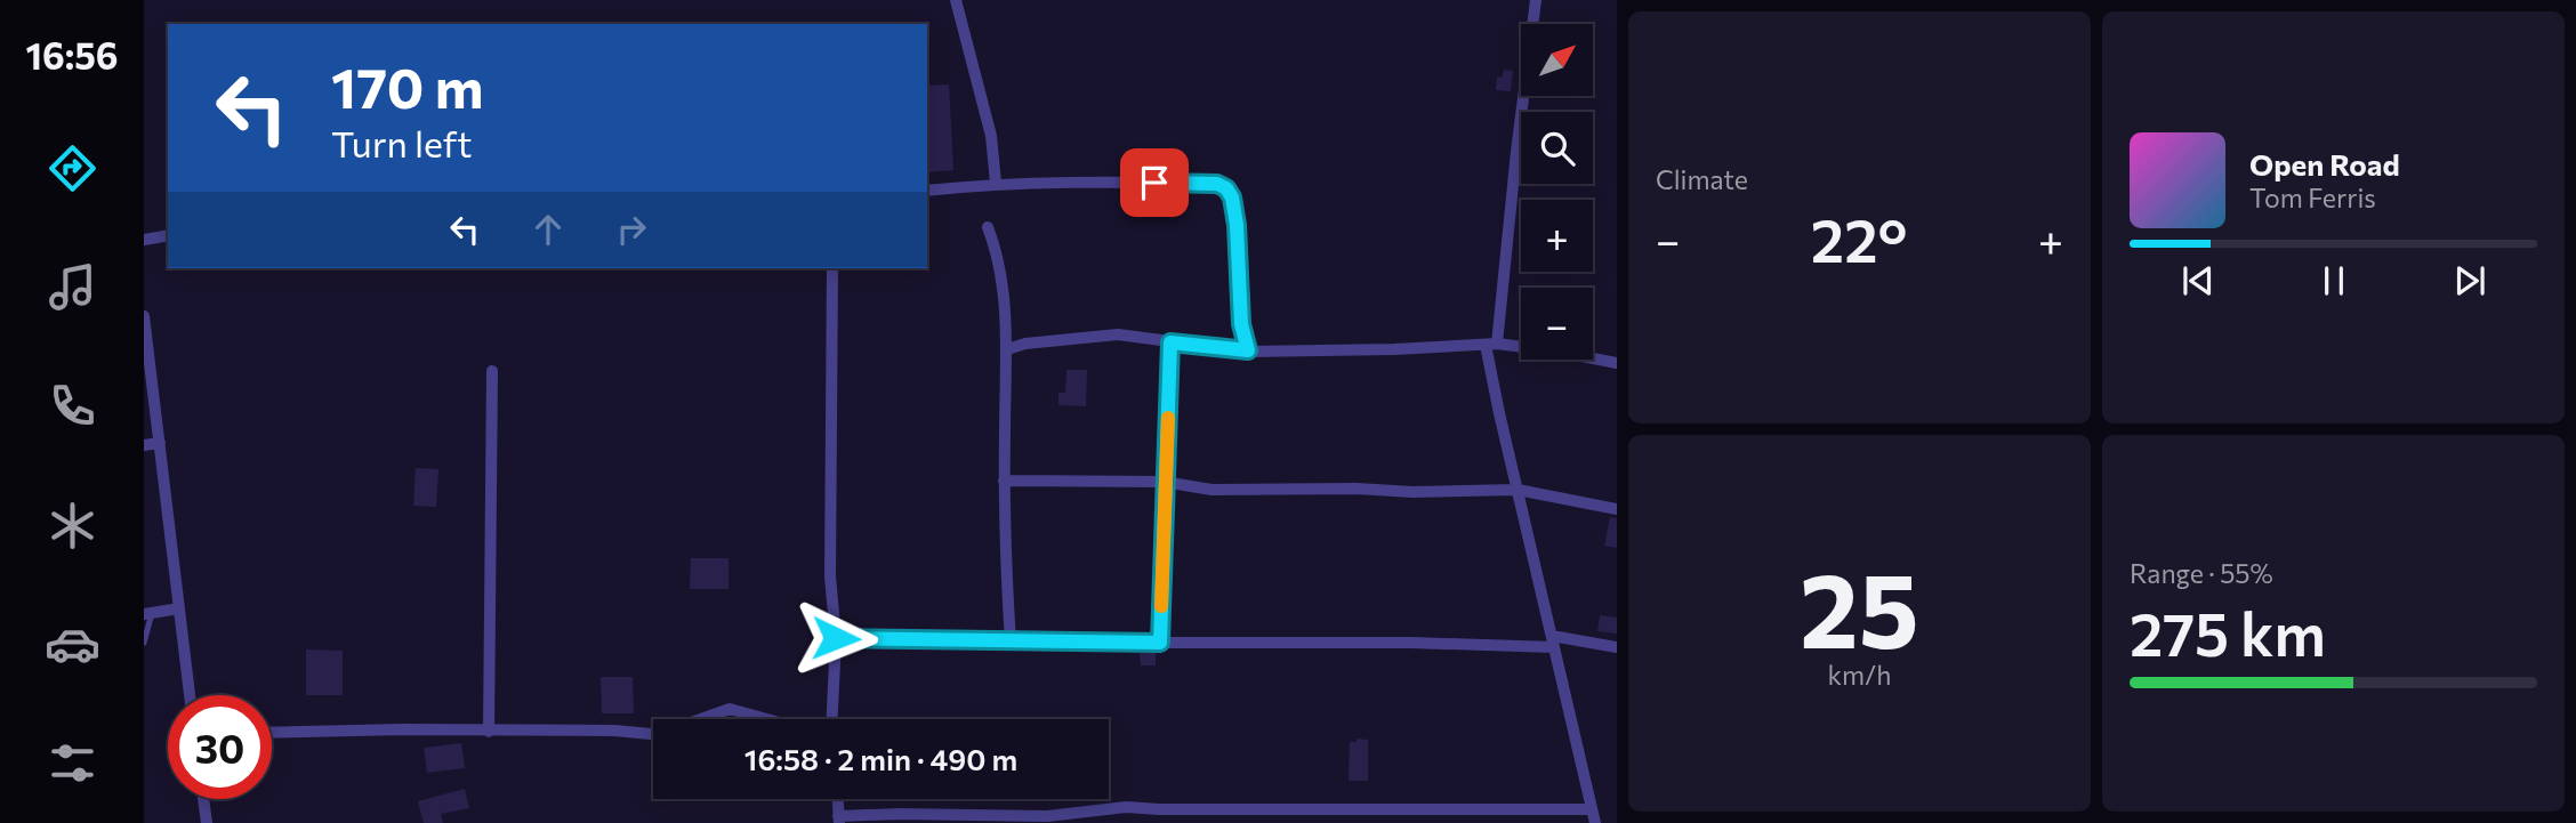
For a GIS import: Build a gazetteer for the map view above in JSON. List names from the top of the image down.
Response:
{
  "north": "top right",
  "page": {
    "tabs": "16:56",
    "tile": [
      "Climate",
      ["25", "km/h"],
      ["Range · 55%", "275 km"]
    ],
    "map_buttons": ["+", "−"],
    "turn": ["170 m", "Turn left"],
    "song": ["Open Road", "Tom Ferris"],
    "heat": ["−", "22°", "+"],
    "limit": "30",
    "trip": "16:58 · 2 min · 490 m"
  }
}
